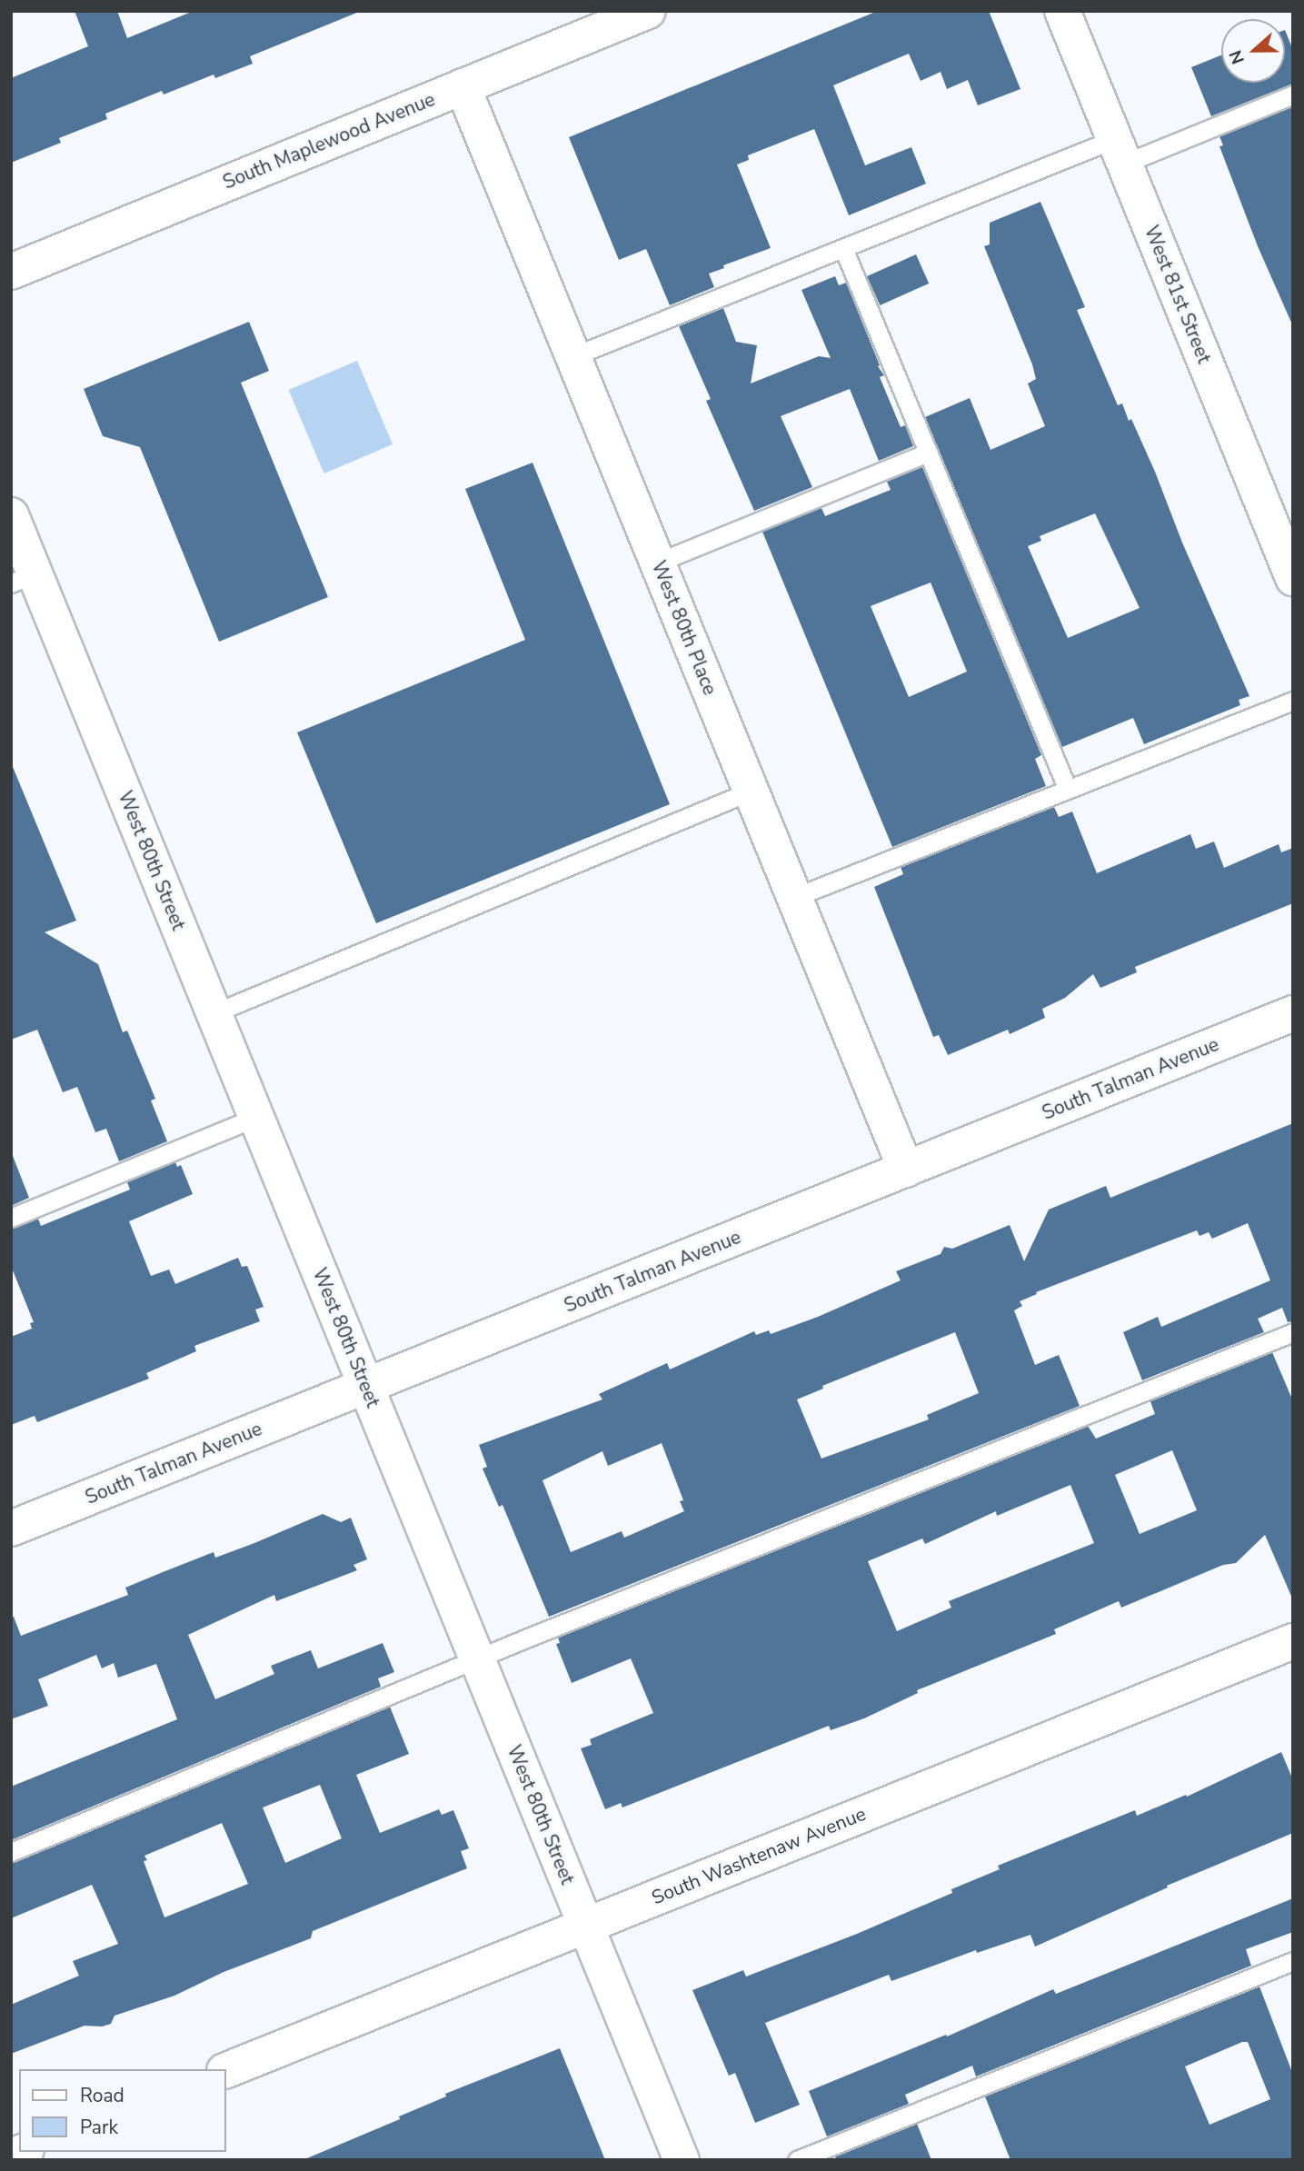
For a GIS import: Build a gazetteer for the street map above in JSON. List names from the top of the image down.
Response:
{
  "streets": {
    "street": [
      "South Maplewood Avenue",
      "West 81st Street",
      "West 80th Place",
      "West 80th Street",
      "South Talman Avenue",
      "South Washtenaw Avenue"
    ]
  },
  "crossings": [
    ["South Maplewood Avenue", "West 80th Place"],
    ["West 80th Place", "South Talman Avenue"],
    ["West 80th Street", "South Talman Avenue"],
    ["West 80th Street", "South Washtenaw Avenue"]
  ],
  "legend": ["Road", "Park"],
  "north": "left"
}
